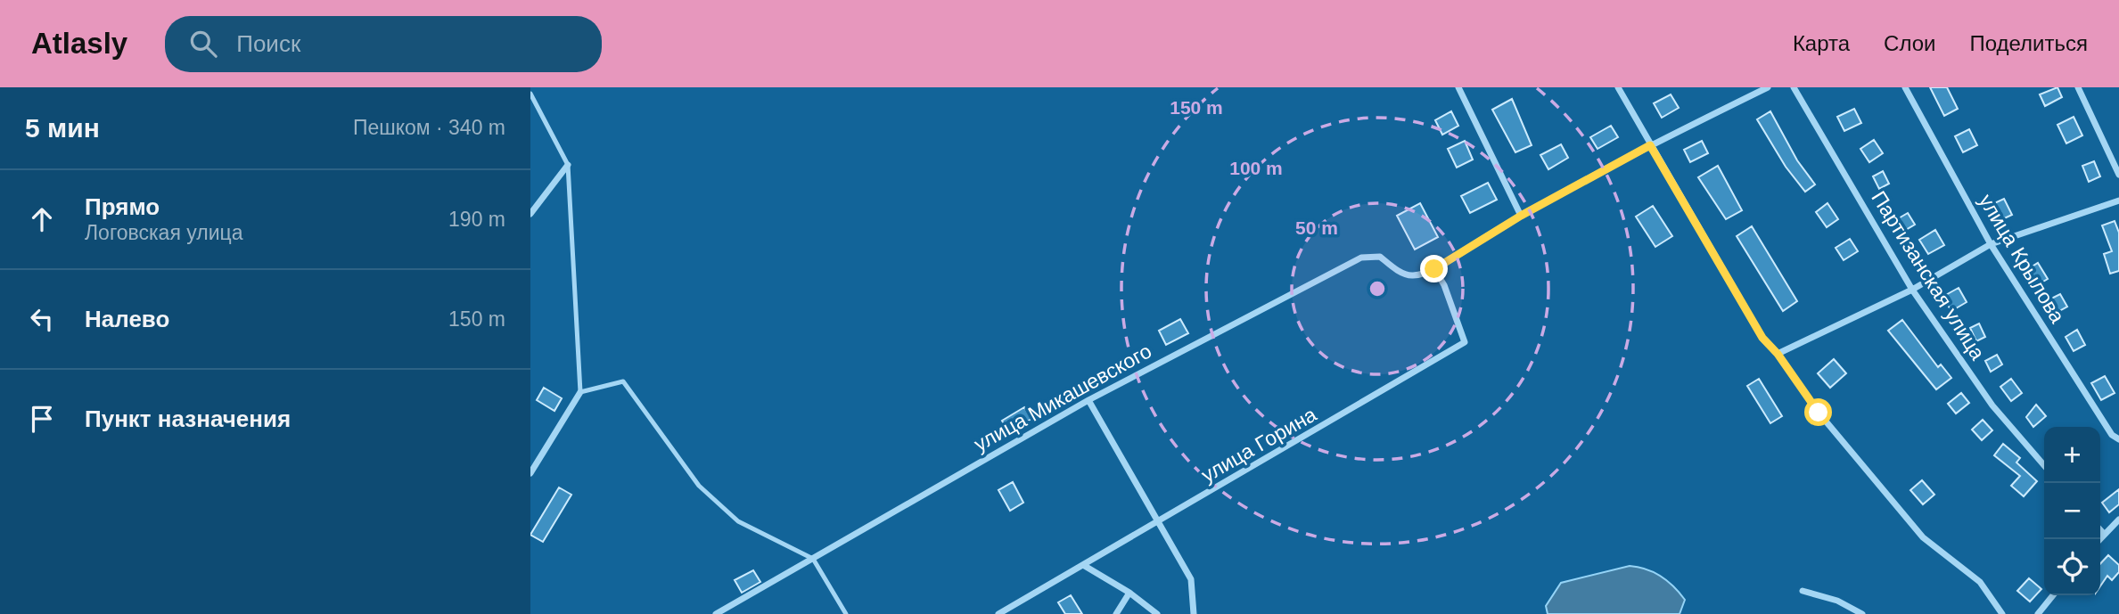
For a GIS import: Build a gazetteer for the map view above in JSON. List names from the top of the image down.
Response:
{
  "streets": {
    "street": [
      "улица Крылова",
      "Партизанская улица",
      "улица Микашевского",
      "улица Горина"
    ]
  },
  "crossings": [
    ["улица Микашевского", "улица Горина"]
  ],
  "page": {
    "header": "Atlasly",
    "search": "Поиск",
    "nav": ["Карта", "Слои", "Поделиться"],
    "heading": ["5 мин", "Пешком · 340 m"],
    "list": [
      ["Прямо", "Логовская улица", "190 m"],
      ["Налево", "150 m"],
      "Пункт назначения"
    ],
    "map_buttons": ["+", "−"]
  },
  "rings": ["150 m", "100 m", "50 m"]
}
